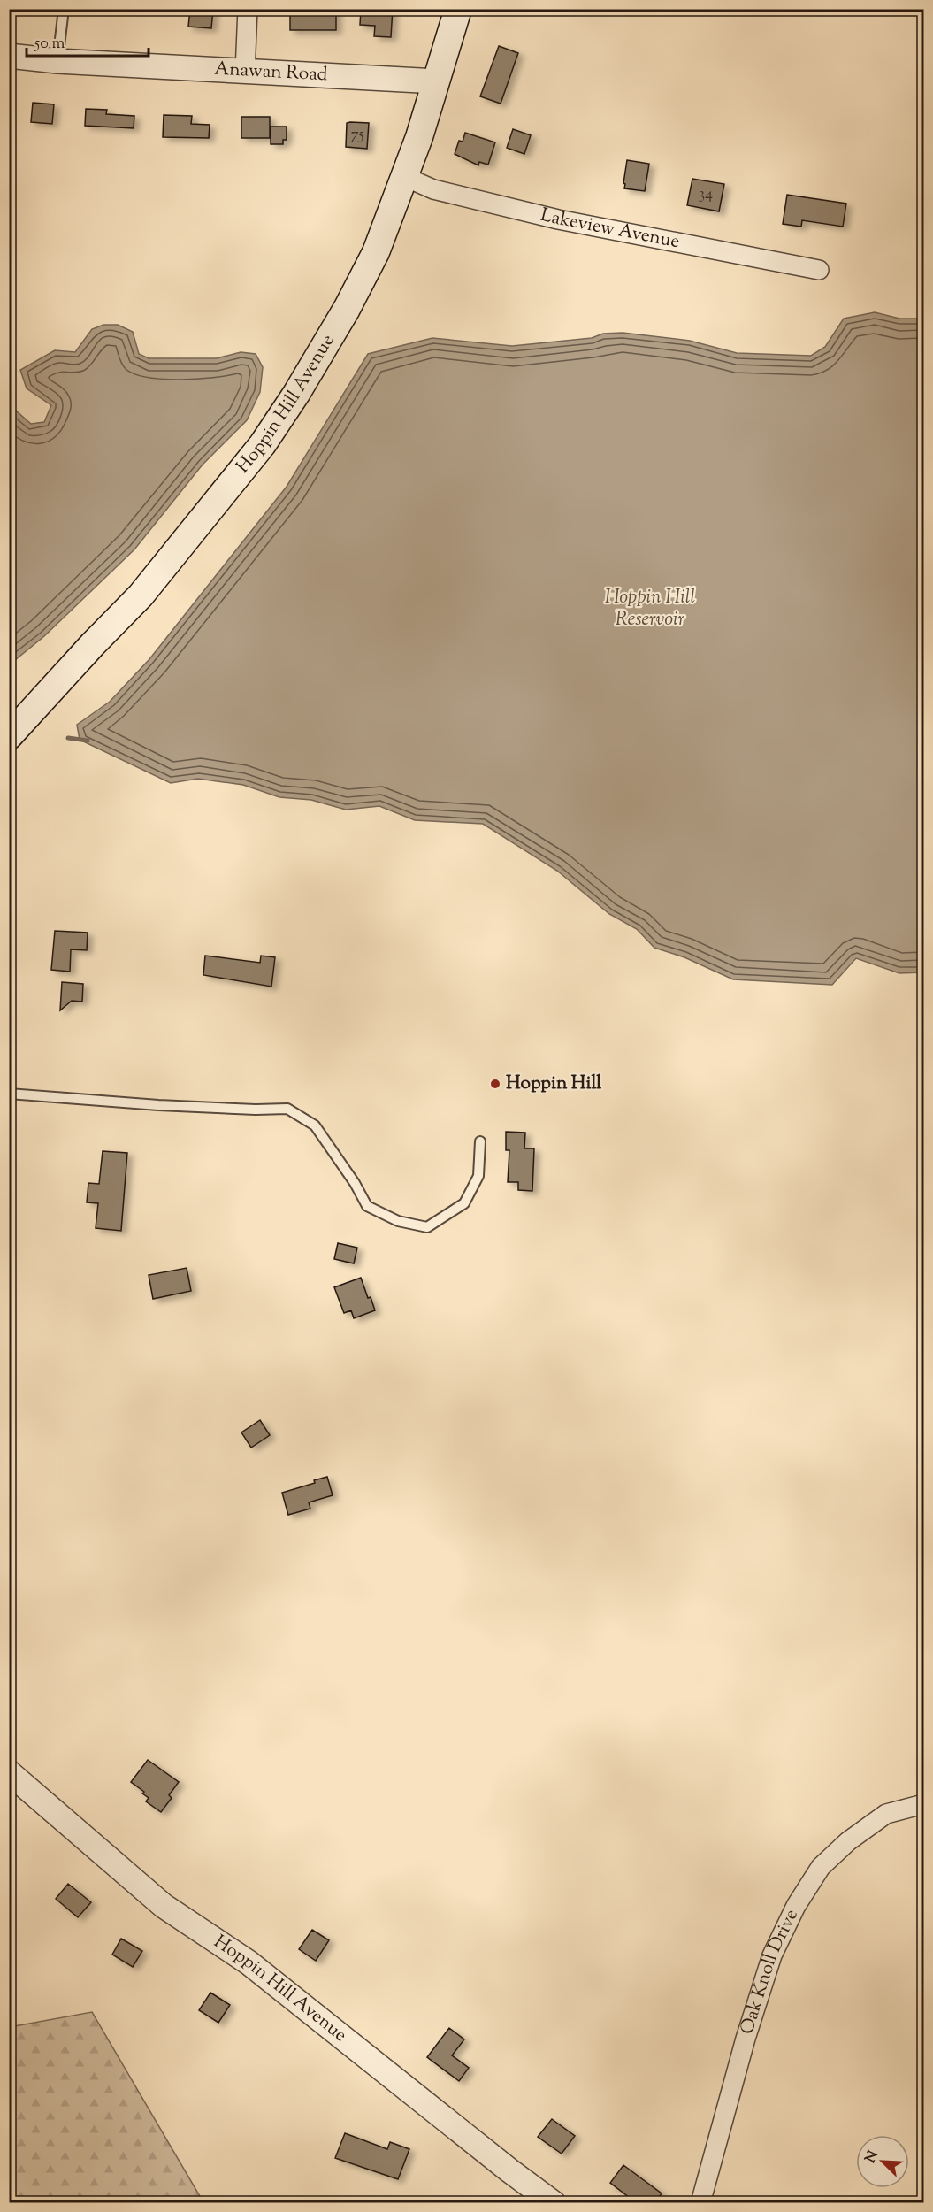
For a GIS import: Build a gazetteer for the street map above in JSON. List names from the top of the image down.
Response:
{
  "streets": {
    "main road": ["Hoppin Hill Avenue"],
    "street": ["Anawan Road", "Lakeview Avenue", "Oak Knoll Drive"]
  },
  "crossings": [
    ["Anawan Road", "Hoppin Hill Avenue"],
    ["Lakeview Avenue", "Hoppin Hill Avenue"]
  ],
  "water": ["Hoppin Hill Reservoir"],
  "places": ["Hoppin Hill"],
  "house_numbers": ["75", "34"],
  "scale_bar": "50 m",
  "north": "top left"
}
